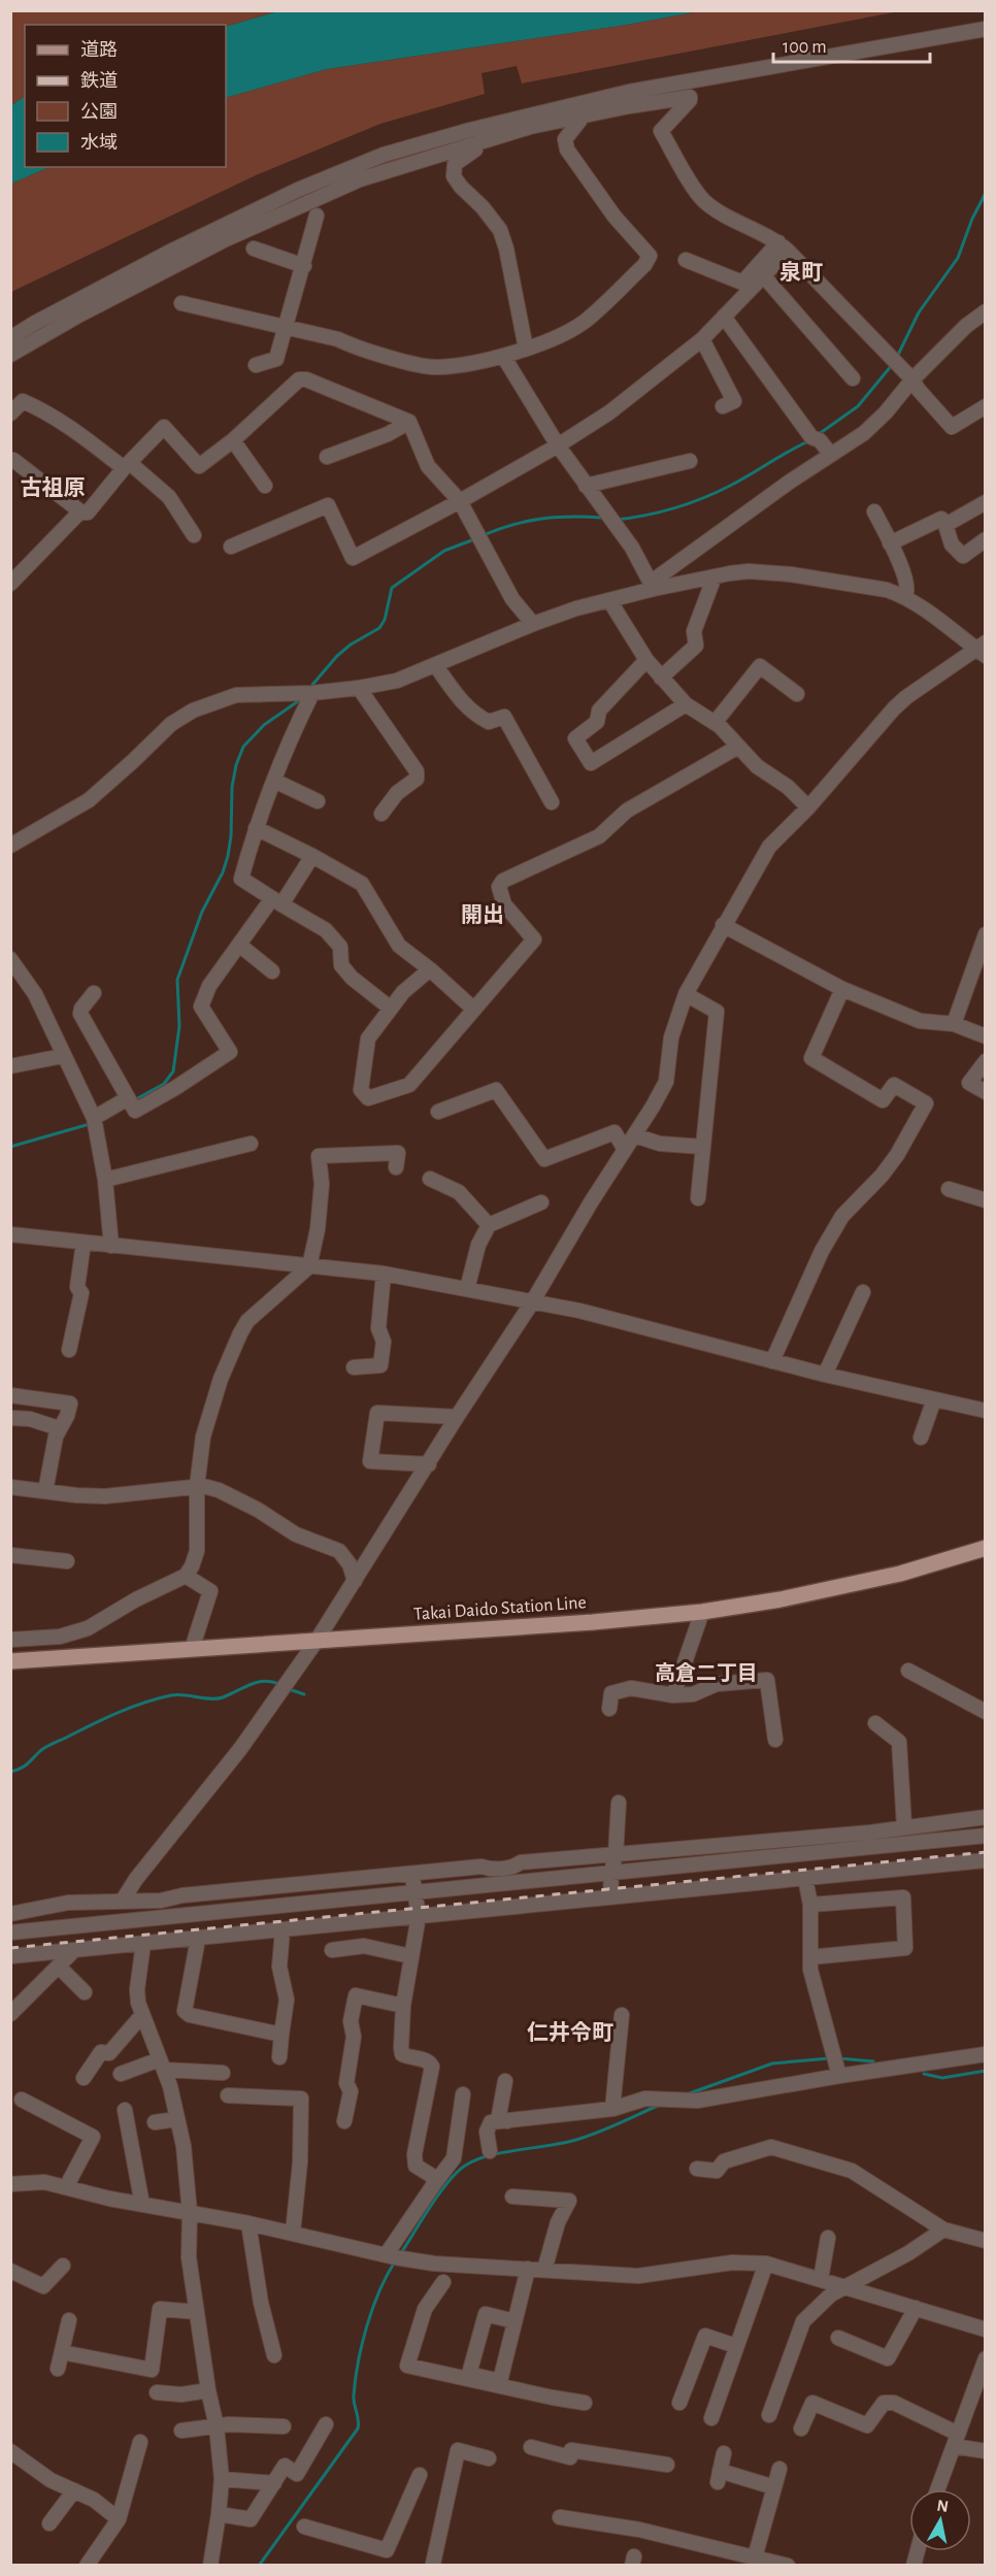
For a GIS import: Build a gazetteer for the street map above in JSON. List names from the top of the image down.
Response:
{
  "streets": {
    "main road": ["Takai Daido Station Line"]
  },
  "districts": [
    "泉町",
    "古祖原",
    "開出",
    "高倉二丁目",
    "仁井令町"
  ],
  "legend": [
    "道路",
    "鉄道",
    "公園",
    "水域"
  ],
  "scale_bar": "100 m",
  "north": "top"
}
